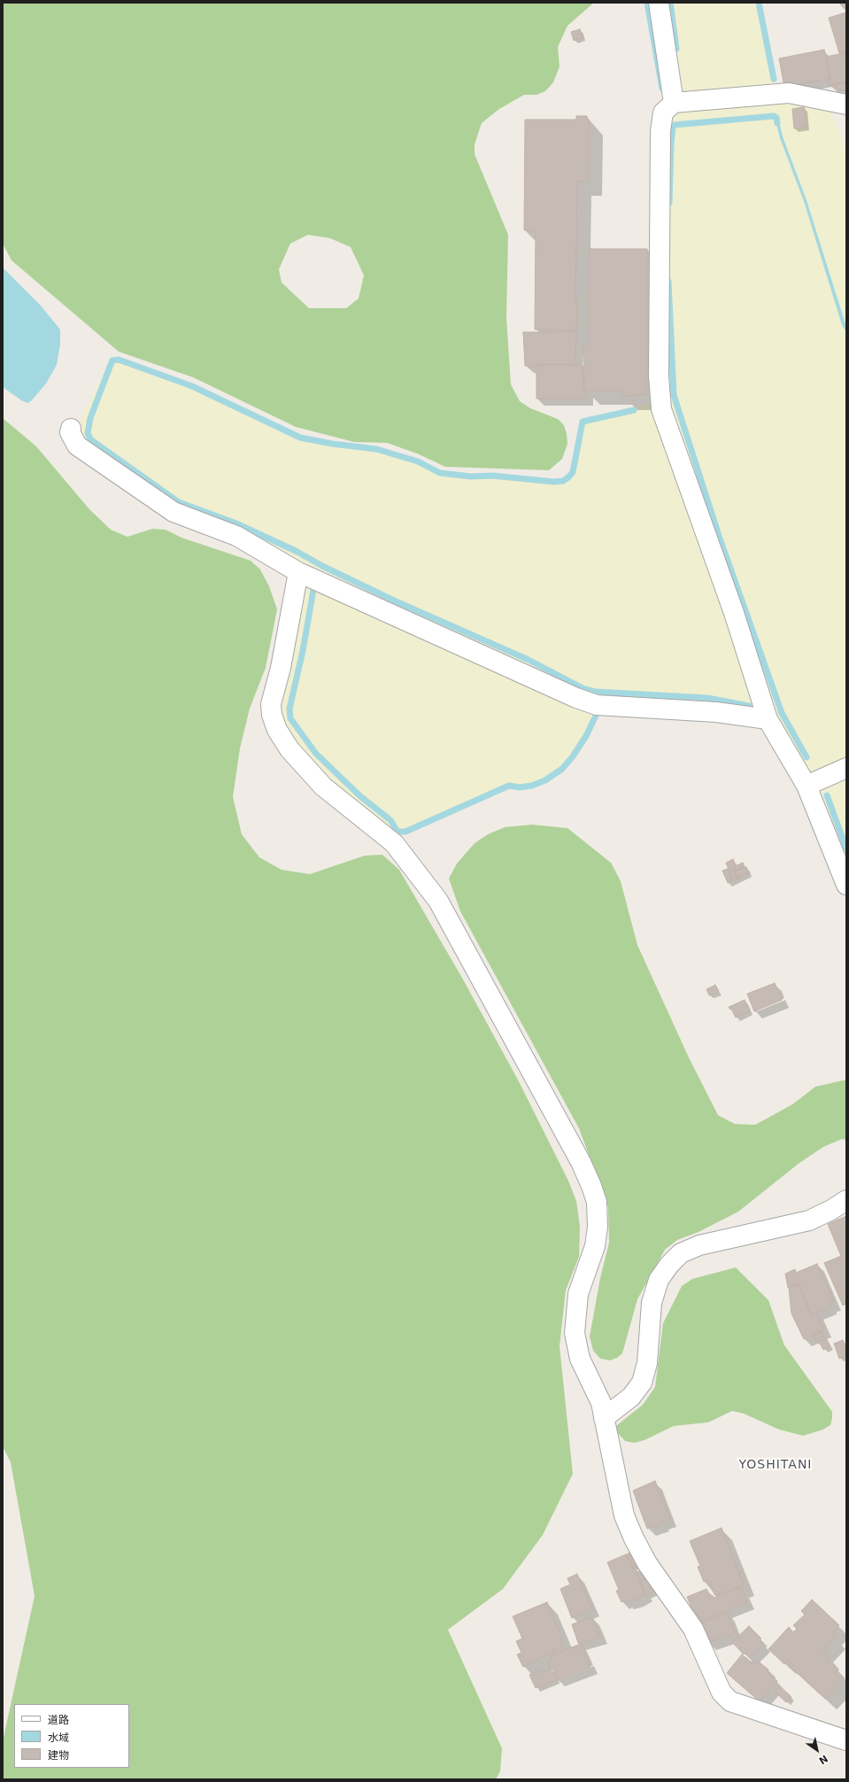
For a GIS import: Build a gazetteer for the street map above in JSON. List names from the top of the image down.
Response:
{
  "districts": ["YOSHITANI"],
  "legend": ["道路", "水域", "建物"],
  "north": "bottom right"
}
